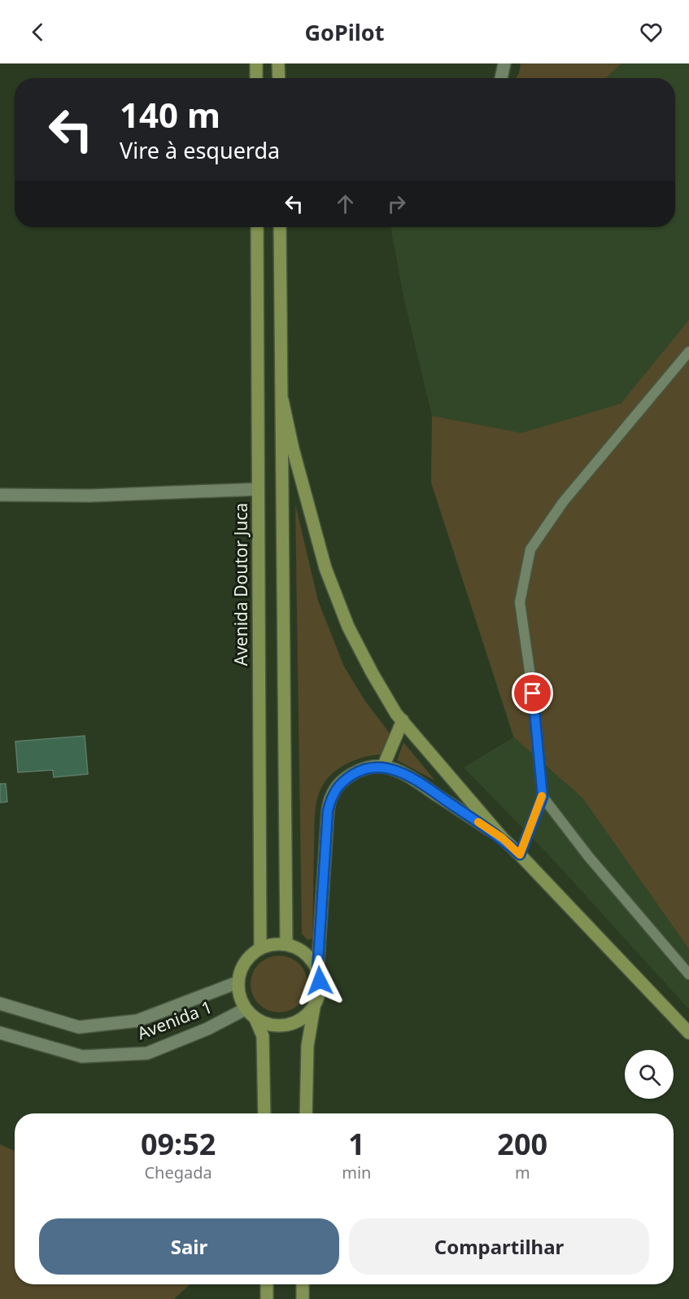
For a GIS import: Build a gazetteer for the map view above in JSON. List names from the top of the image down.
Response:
{
  "streets": {
    "main road": ["Avenida Doutor Juca"],
    "street": ["Avenida 1"]
  },
  "crossings": [
    ["Avenida Doutor Juca", "Avenida 1"]
  ],
  "page": {
    "header": "GoPilot",
    "turn": ["140 m", "Vire à esquerda"],
    "eta": [
      "09:52",
      "Chegada",
      "1",
      "min",
      "200",
      "m"
    ],
    "buttons": ["Sair", "Compartilhar"]
  }
}
